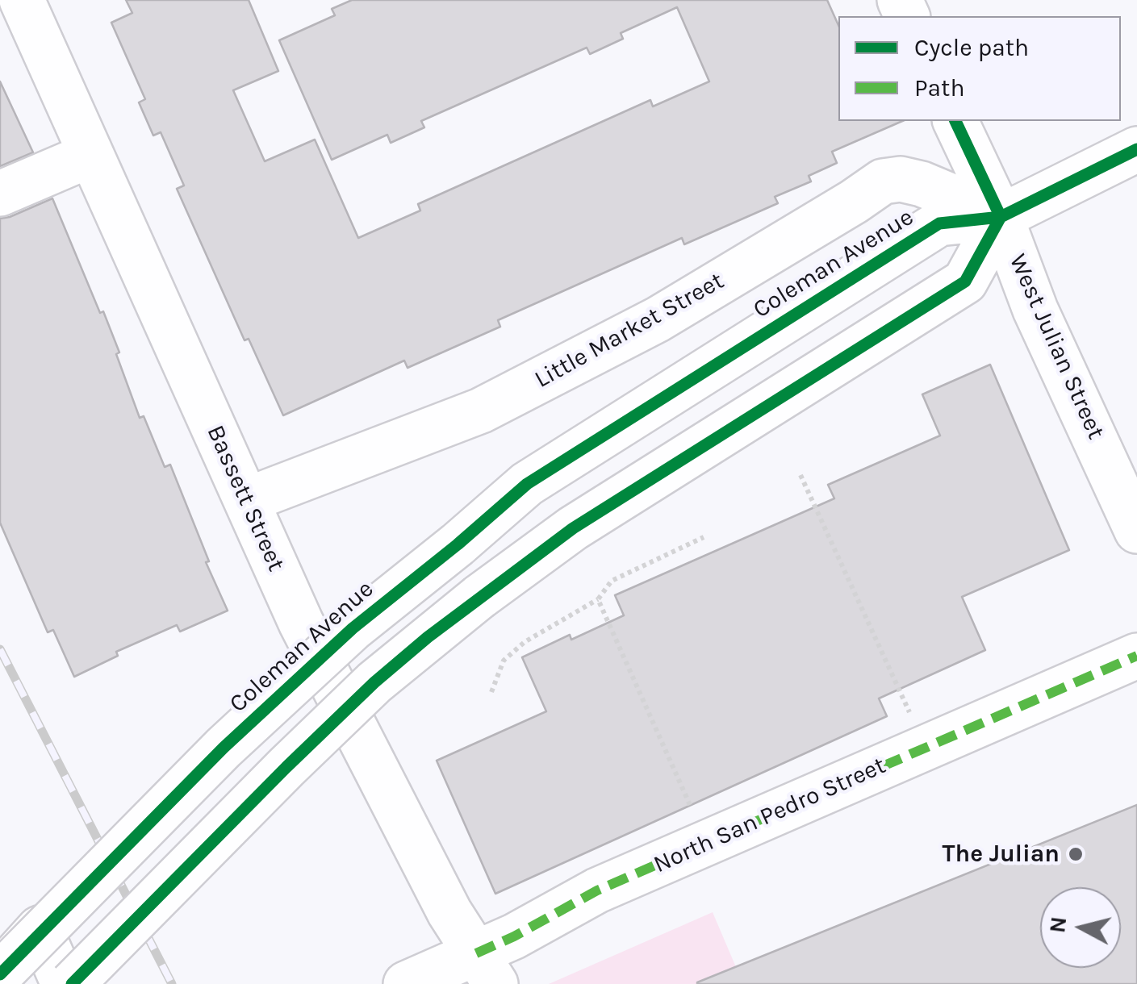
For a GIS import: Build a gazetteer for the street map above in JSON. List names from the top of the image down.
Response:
{
  "streets": {
    "street": [
      "Coleman Avenue",
      "Little Market Street",
      "West Julian Street",
      "Bassett Street",
      "North San Pedro Street"
    ]
  },
  "crossings": [
    ["Coleman Avenue", "Little Market Street"],
    ["Coleman Avenue", "West Julian Street"],
    ["Little Market Street", "West Julian Street"],
    ["Little Market Street", "Bassett Street"],
    ["Bassett Street", "North San Pedro Street"]
  ],
  "places": ["The Julian"],
  "legend": ["Cycle path", "Path"],
  "north": "left"
}
